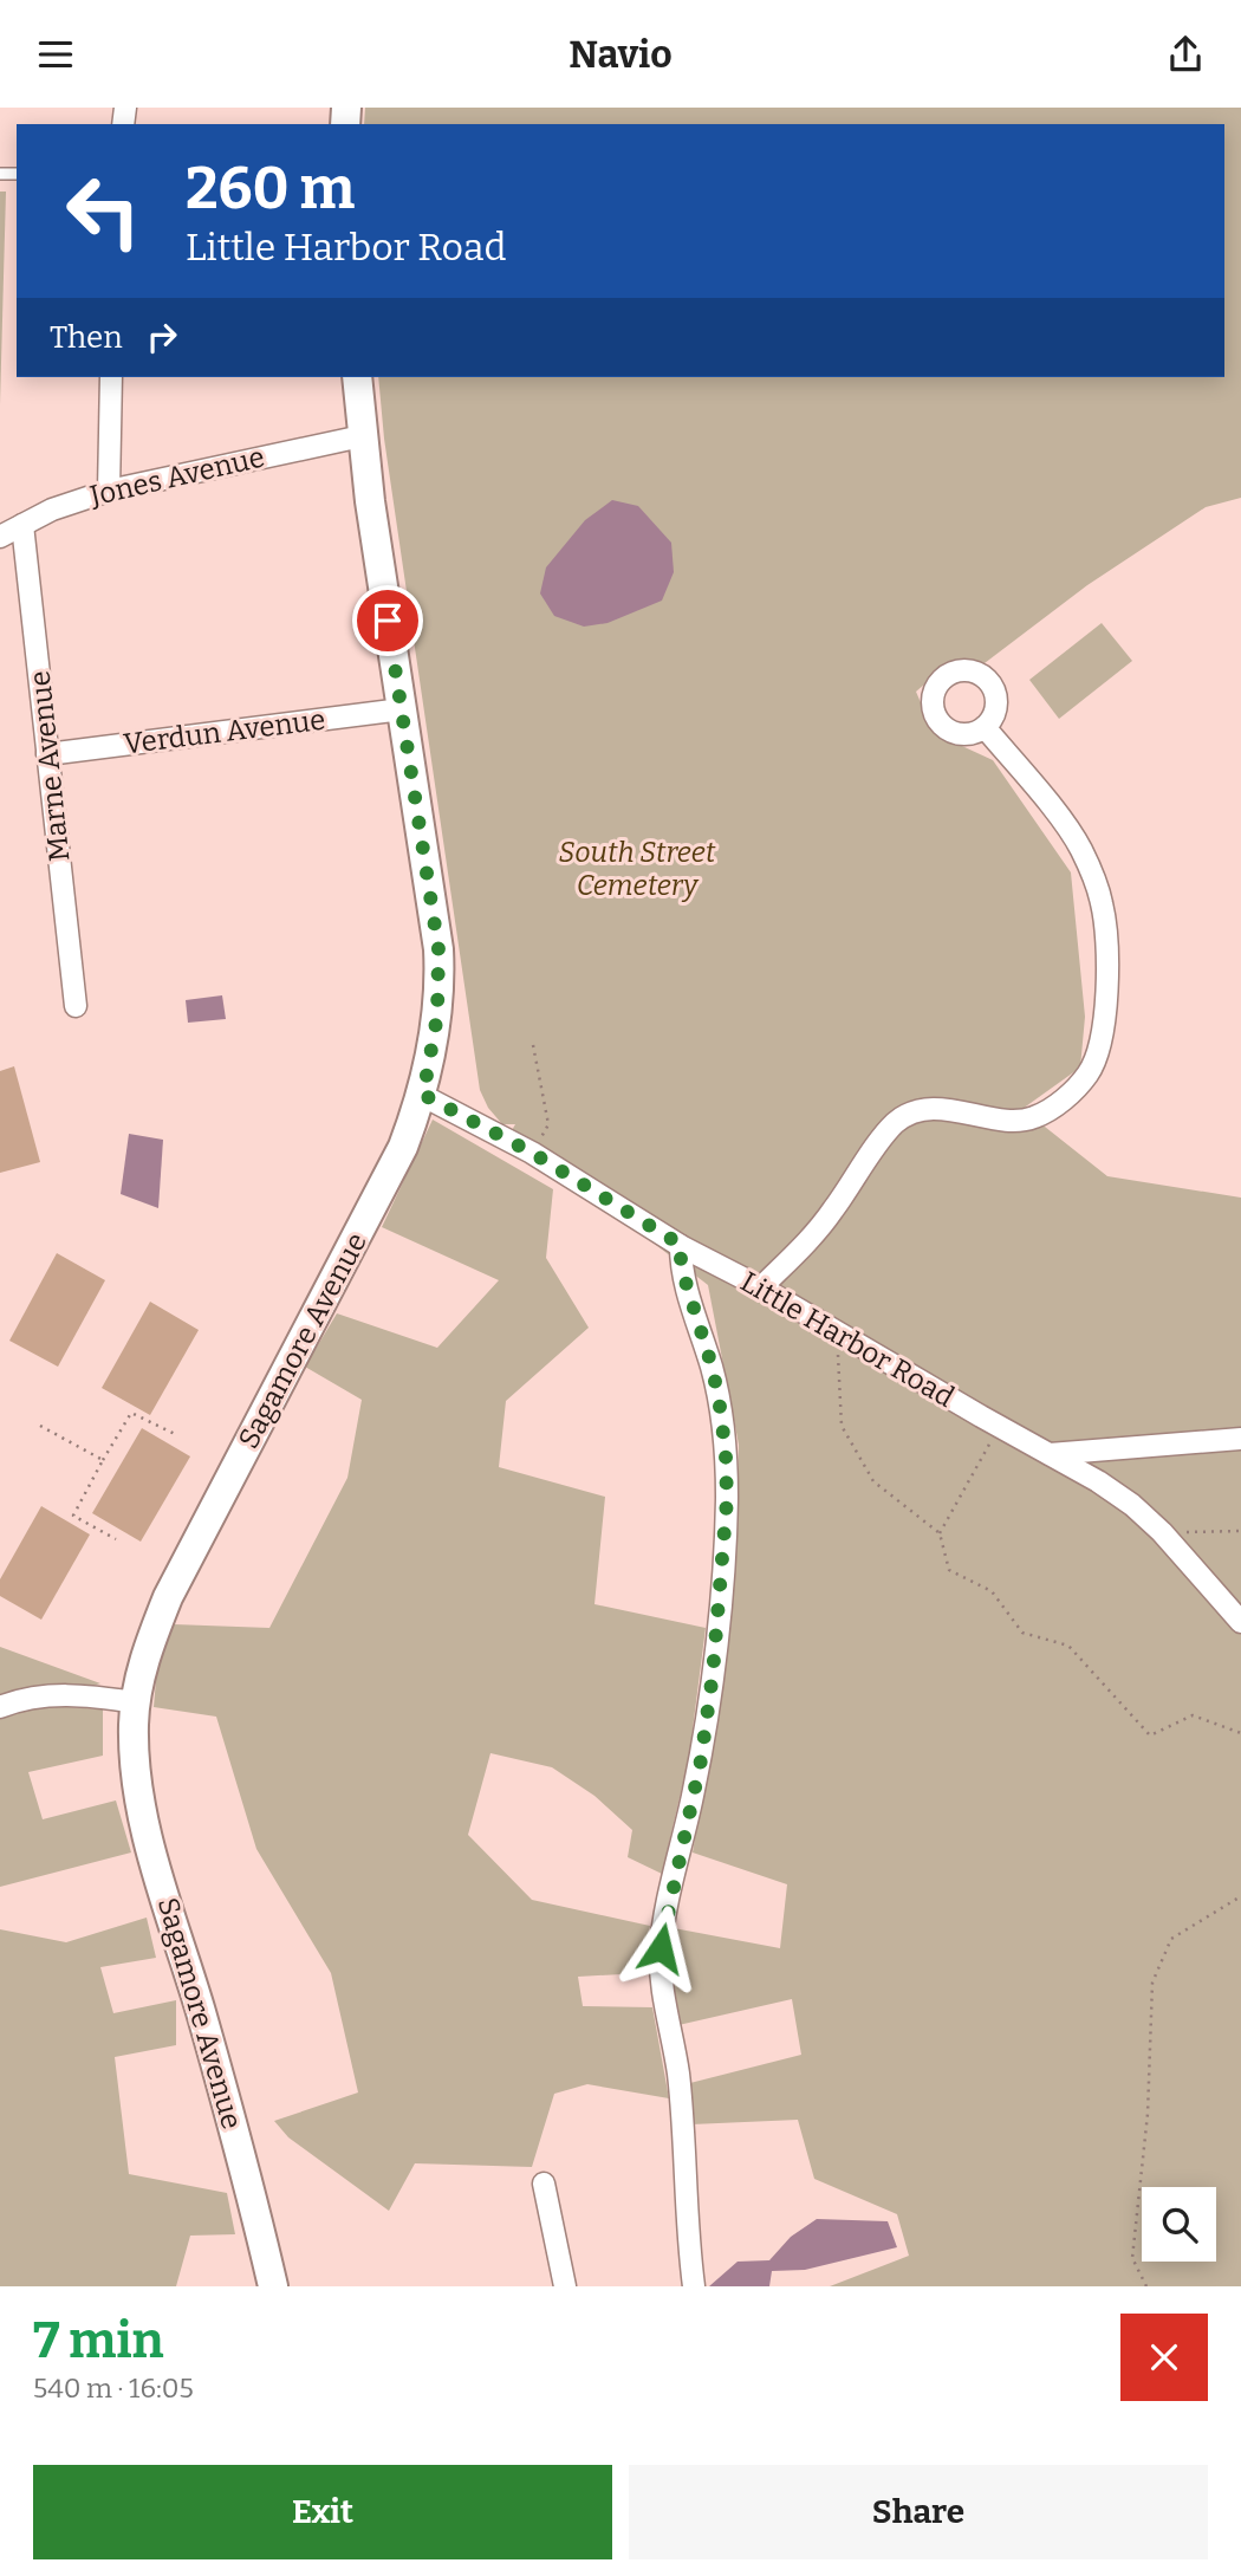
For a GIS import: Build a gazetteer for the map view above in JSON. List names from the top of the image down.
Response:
{
  "streets": {
    "main road": ["Sagamore Avenue"],
    "street": [
      "Jones Avenue",
      "Verdun Avenue",
      "Marne Avenue",
      "Little Harbor Road"
    ]
  },
  "crossings": [
    ["Jones Avenue", "Marne Avenue"],
    ["Jones Avenue", "Sagamore Avenue"],
    ["Verdun Avenue", "Marne Avenue"],
    ["Verdun Avenue", "Sagamore Avenue"],
    ["Little Harbor Road", "Sagamore Avenue"]
  ],
  "parks": ["South Street Cemetery"],
  "page": {
    "header": "Navio",
    "turn": ["260 m", "Little Harbor Road"],
    "then": "Then",
    "heading": ["7 min", "540 m · 16:05"],
    "buttons": ["Exit", "Share"]
  }
}
